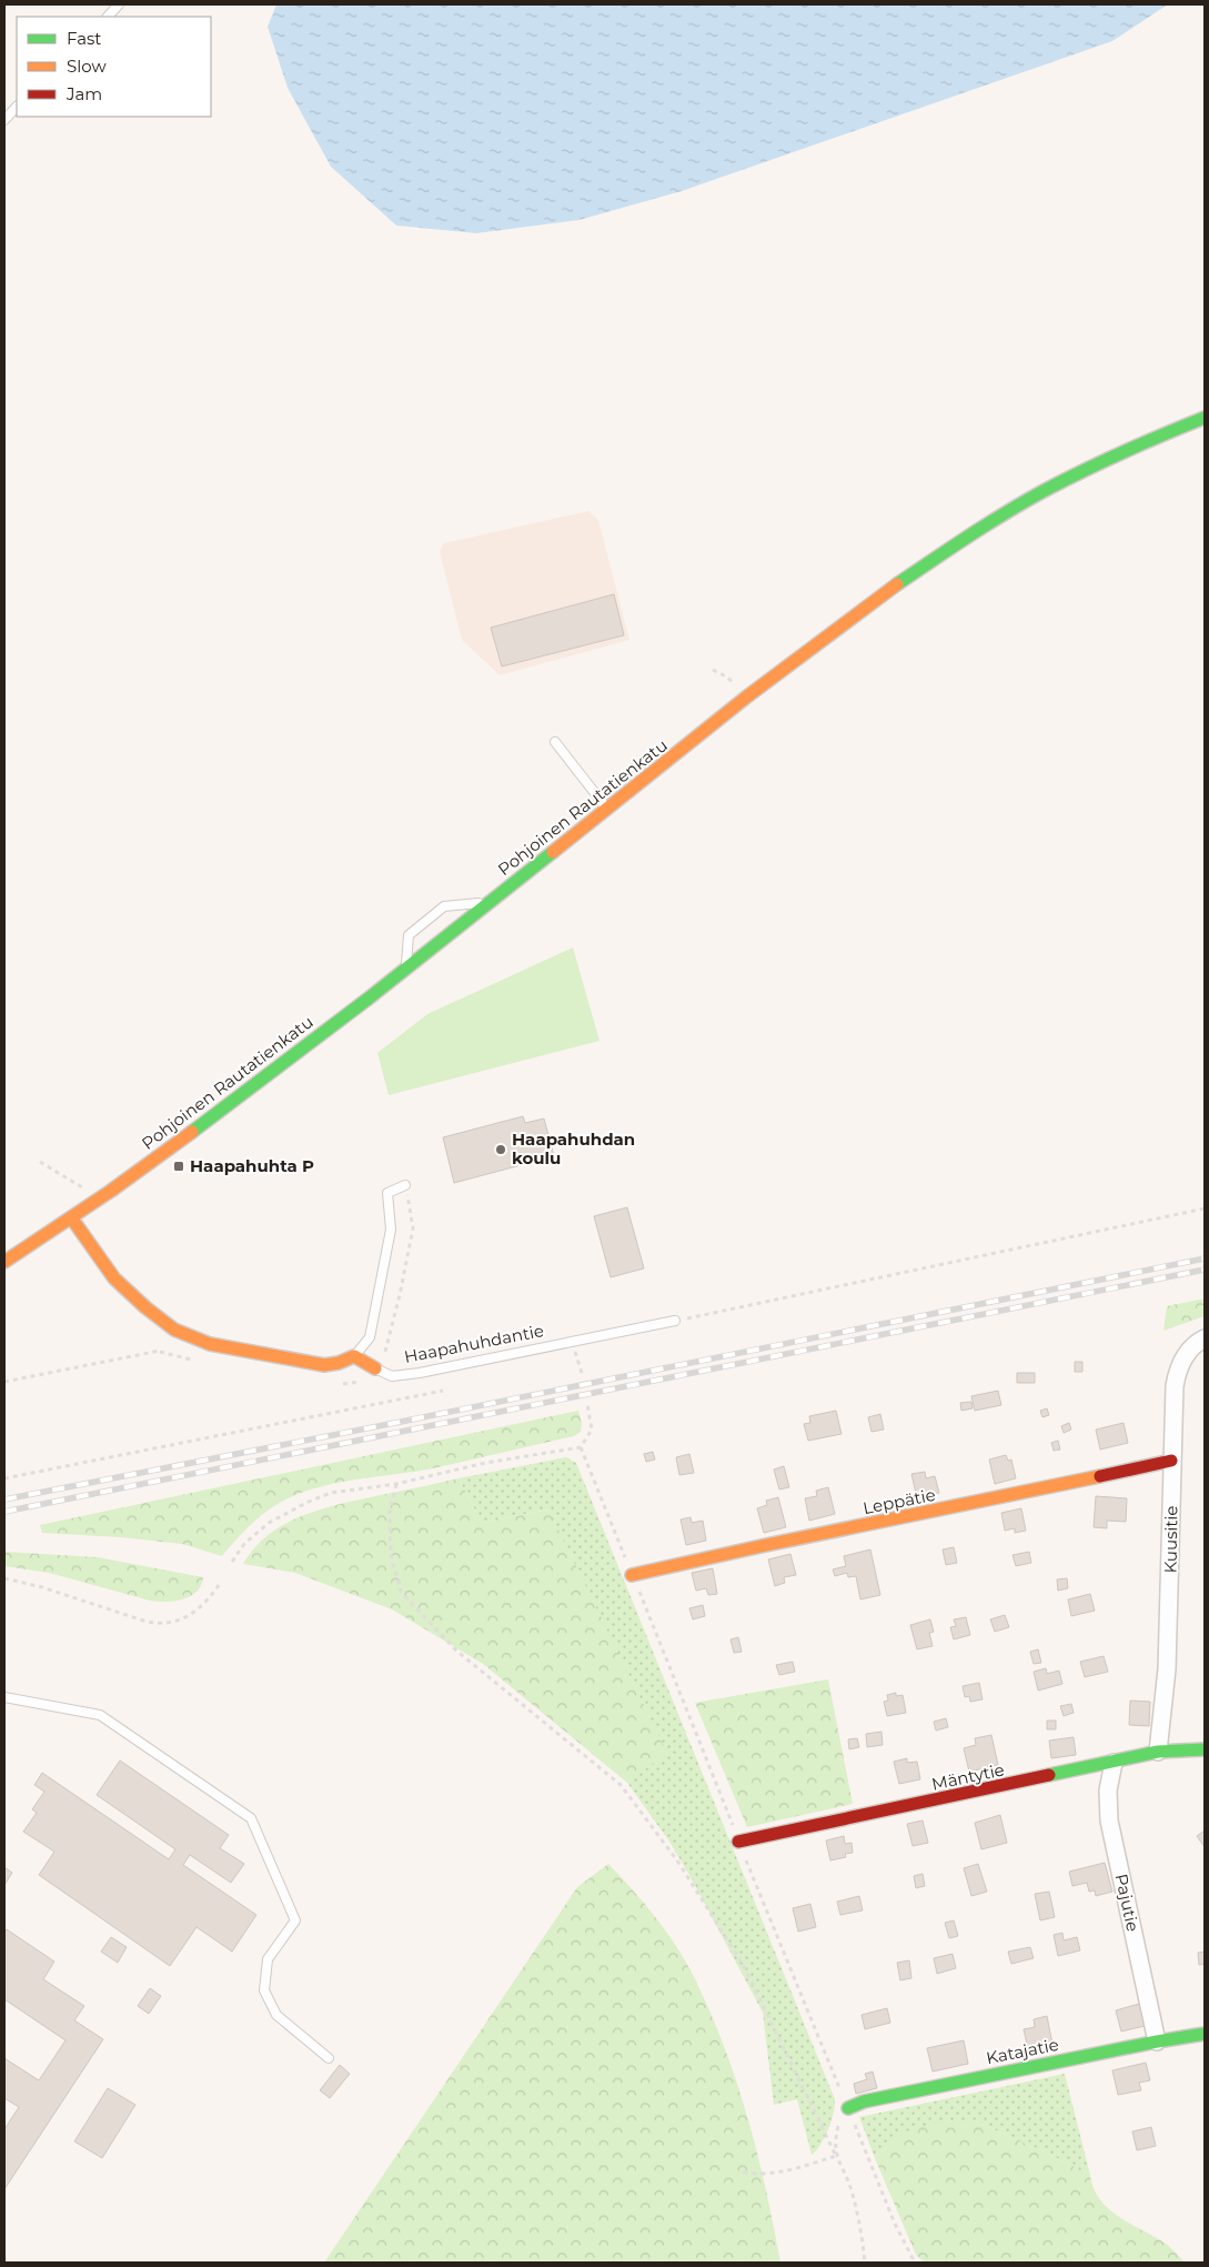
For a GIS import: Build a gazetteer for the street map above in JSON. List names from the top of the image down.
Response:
{
  "streets": {
    "street": [
      "Pohjoinen Rautatienkatu",
      "Haapahuhdantie",
      "Leppätie",
      "Kuusitie",
      "Mäntytie",
      "Pajutie",
      "Katajatie"
    ]
  },
  "crossings": [
    ["Leppätie", "Kuusitie"],
    ["Kuusitie", "Mäntytie"],
    ["Mäntytie", "Pajutie"],
    ["Pajutie", "Katajatie"]
  ],
  "places": {
    "other": ["Haapahuhdan koulu"],
    "transit": ["Haapahuhta P"]
  },
  "legend": ["Fast", "Slow", "Jam"]
}
